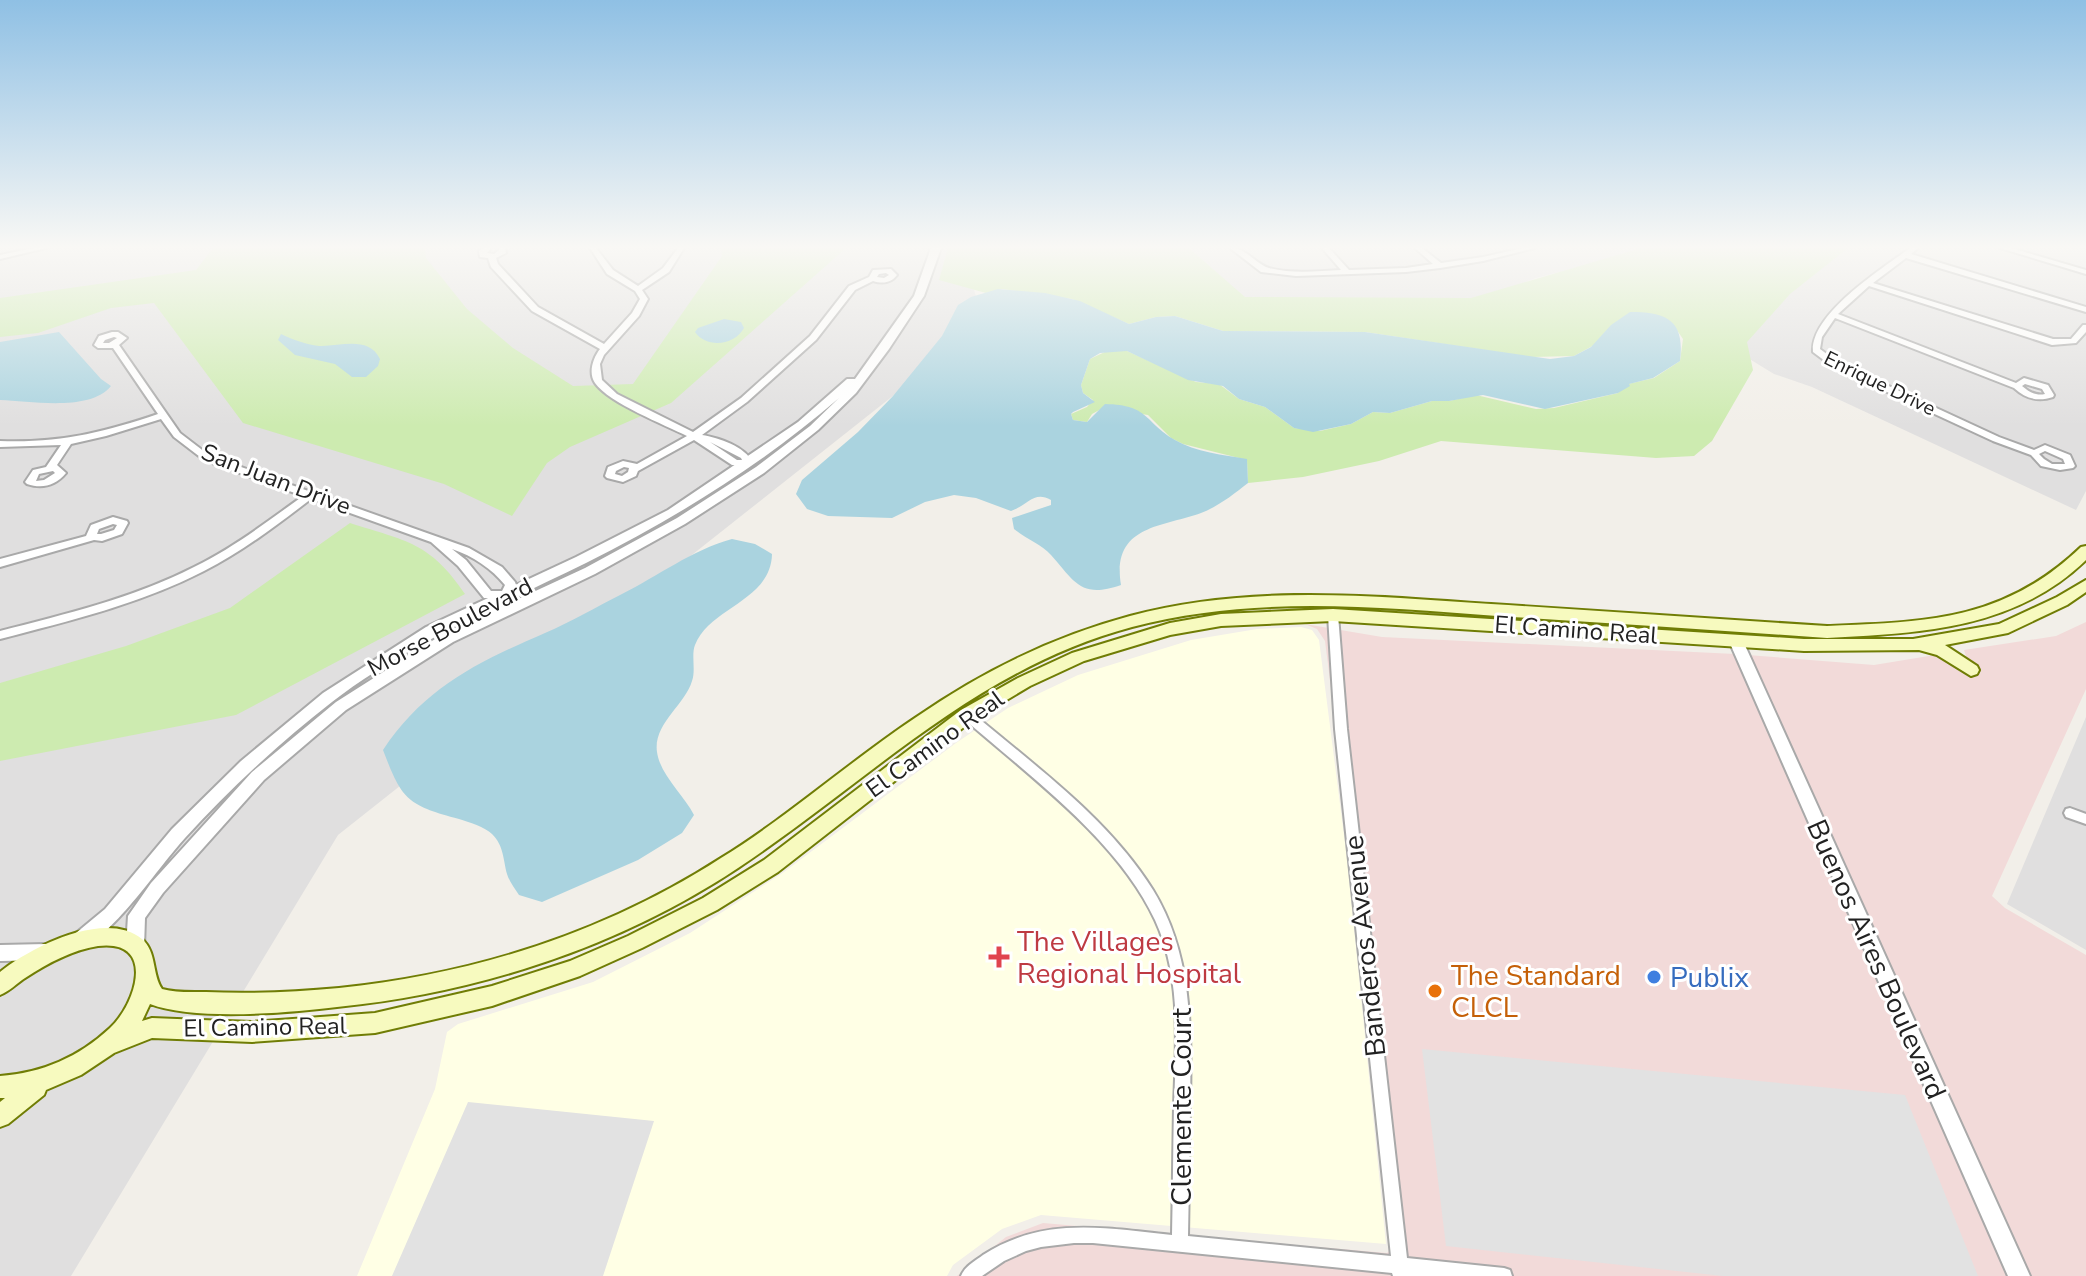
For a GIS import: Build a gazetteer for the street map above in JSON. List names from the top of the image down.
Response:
{
  "streets": {
    "main road": ["El Camino Real"],
    "street": [
      "Enrique Drive",
      "San Juan Drive",
      "Morse Boulevard",
      "Banderos Avenue",
      "Buenos Aires Boulevard",
      "Clemente Court"
    ]
  },
  "crossings": [
    ["San Juan Drive", "Morse Boulevard"],
    ["El Camino Real", "Banderos Avenue"],
    ["El Camino Real", "Buenos Aires Boulevard"],
    ["El Camino Real", "Clemente Court"]
  ],
  "places": {
    "health": ["The Villages Regional Hospital"],
    "other": ["Publix", "The Standard CLCL"]
  }
}
